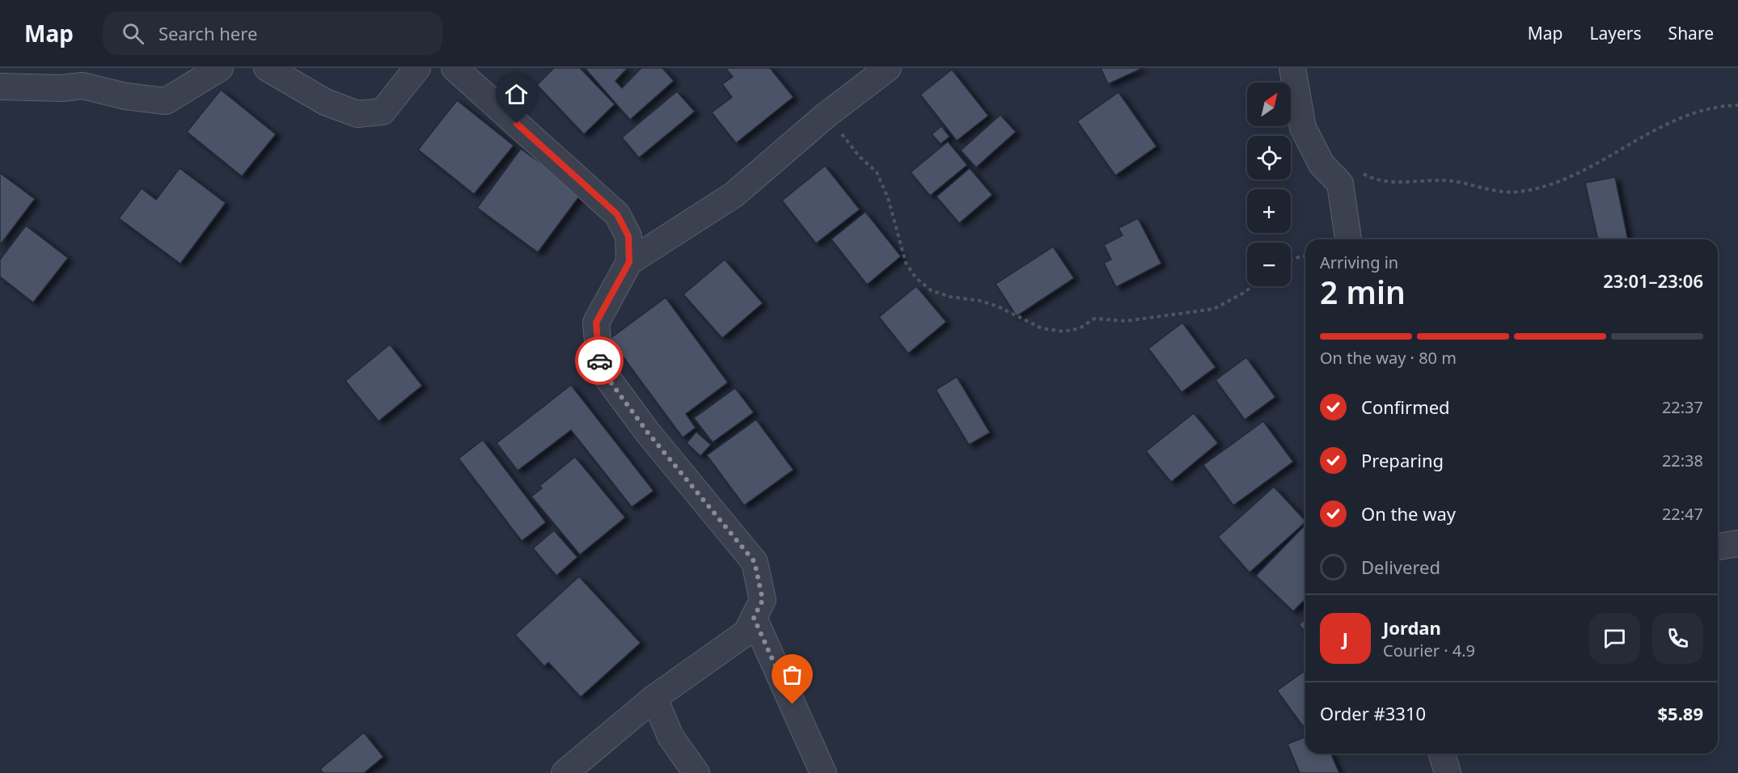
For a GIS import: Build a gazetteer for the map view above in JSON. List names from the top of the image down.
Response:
{
  "north": "top right",
  "page": {
    "header": "Map",
    "search": "Search here",
    "nav": ["Map", "Layers", "Share"],
    "map_buttons": ["+", "−"],
    "heading": ["2 min", "Arriving in", "23:01–23:06"],
    "panel": [
      "Jordan",
      "Courier · 4.9",
      "Order #3310",
      "$5.89"
    ],
    "bar": "On the way · 80 m",
    "list": [
      ["Confirmed", "22:37"],
      ["Preparing", "22:38"],
      ["On the way", "22:47"],
      "Delivered"
    ],
    "round": "J"
  }
}
